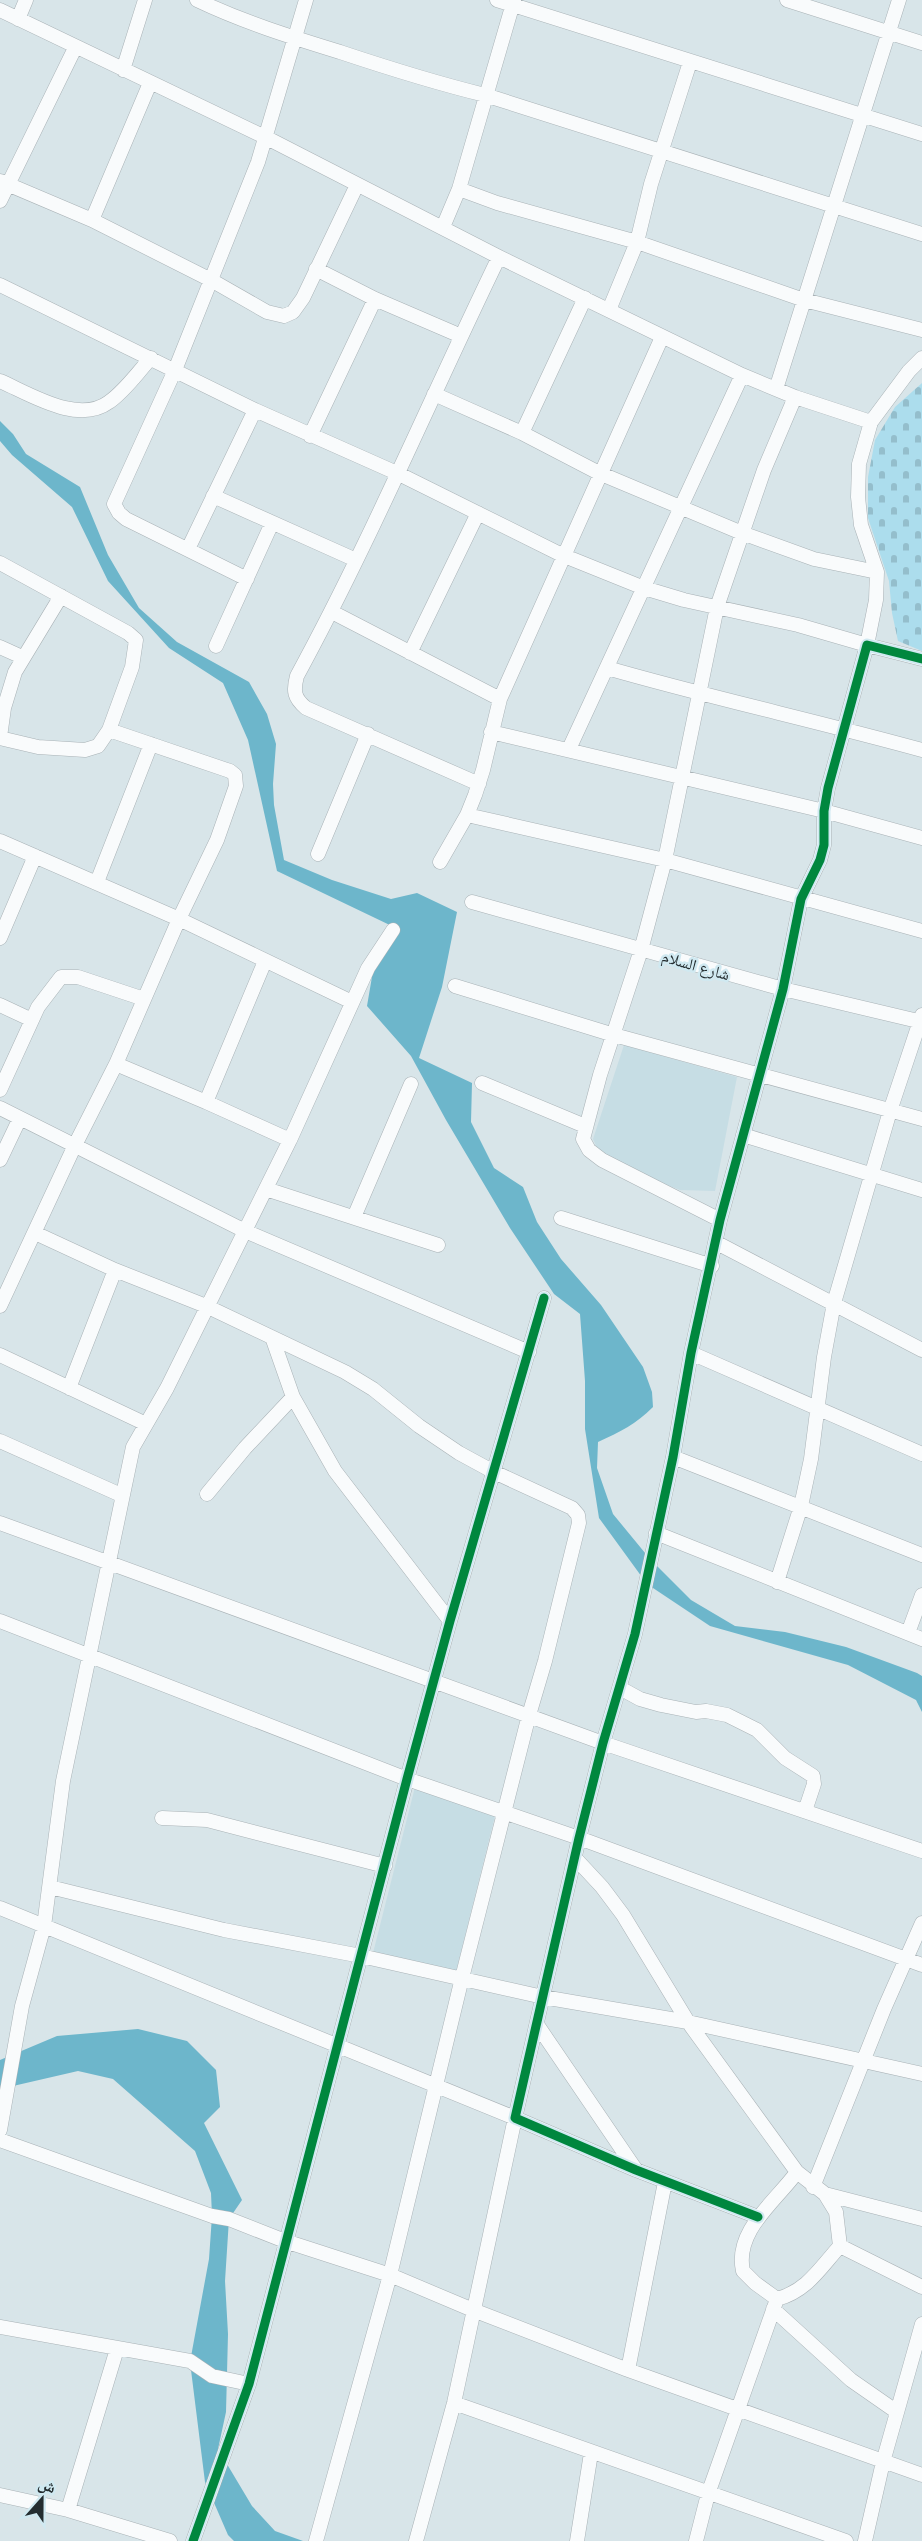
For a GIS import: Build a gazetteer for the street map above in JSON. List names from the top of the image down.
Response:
{
  "streets": {
    "street": ["شارع السلام"]
  },
  "north": "top"
}
